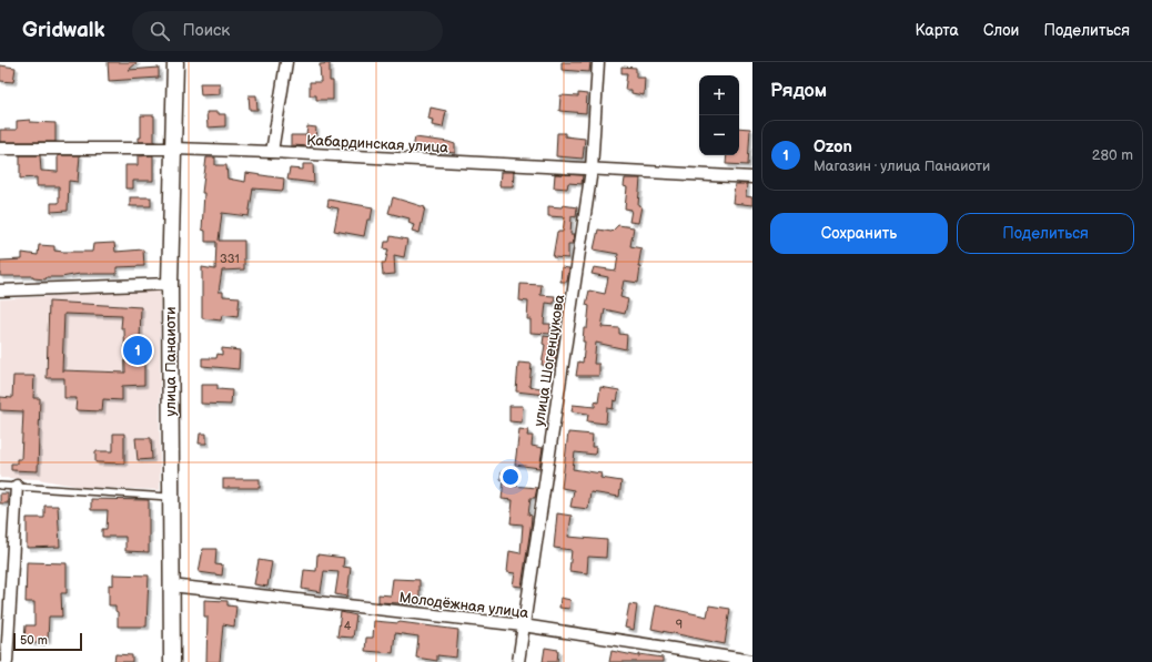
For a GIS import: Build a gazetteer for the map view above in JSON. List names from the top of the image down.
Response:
{
  "streets": {
    "street": [
      "Кабардинская улица",
      "улица Шогенцукова",
      "улица Панаиоти",
      "Молодёжная улица"
    ]
  },
  "crossings": [
    ["Кабардинская улица", "улица Шогенцукова"],
    ["Кабардинская улица", "улица Панаиоти"],
    ["улица Шогенцукова", "Молодёжная улица"],
    ["улица Панаиоти", "Молодёжная улица"]
  ],
  "house_numbers": ["331", "9", "4"],
  "scale_bar": "50 m",
  "page": {
    "header": "Gridwalk",
    "search": "Поиск",
    "nav": ["Карта", "Слои", "Поделиться"],
    "heading": "Рядом",
    "map_buttons": ["+", "−"],
    "list": [
      {
        "mark": "1",
        "name": "Ozon",
        "note": "Магазин · улица Панаиоти",
        "value": "280 m"
      }
    ],
    "buttons": ["Сохранить", "Поделиться"],
    "pins": "1",
    "scale": "50 m"
  }
}
